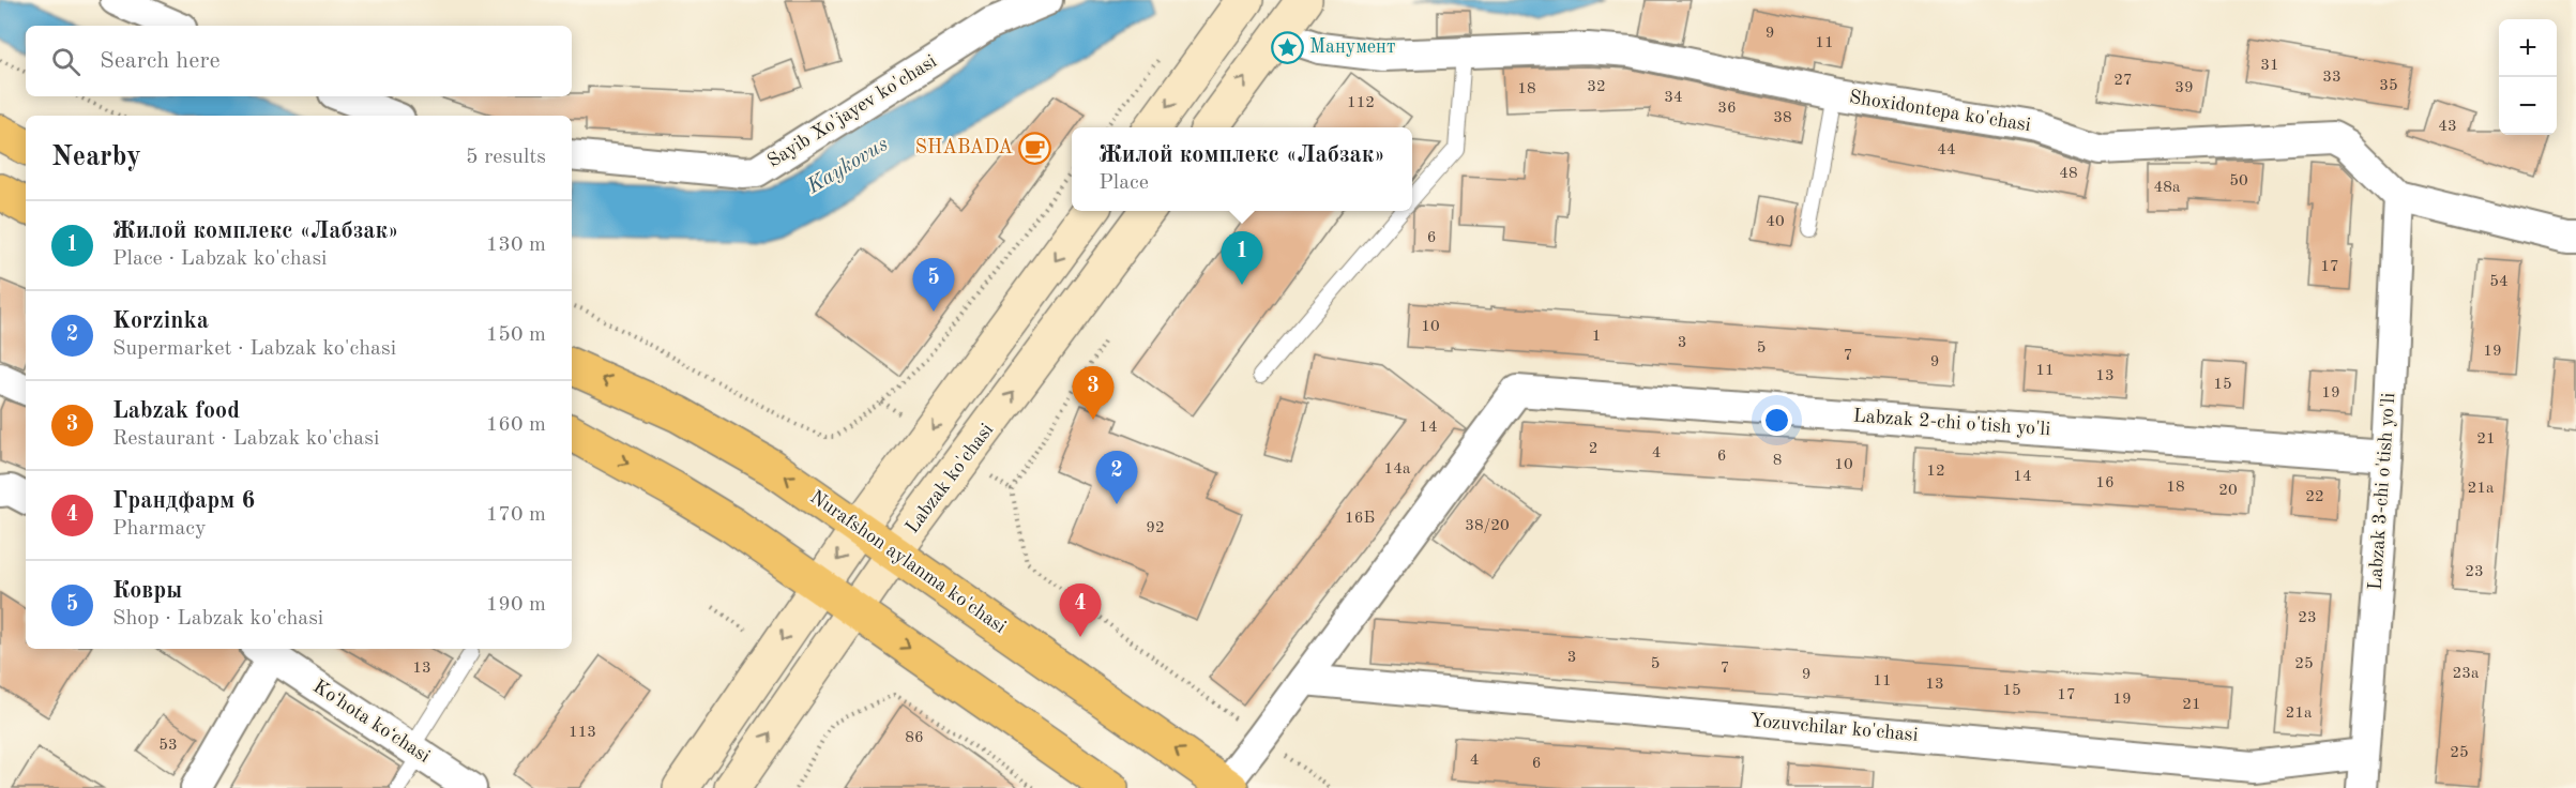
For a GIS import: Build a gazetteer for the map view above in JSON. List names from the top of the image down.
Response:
{
  "streets": {
    "main road": ["Labzak ko'chasi", "Nurafshon aylanma ko'chasi"],
    "street": [
      "Sayib Xo'jayev ko'chasi",
      "Shoxidontepa ko'chasi",
      "Labzak 2-chi o'tish yo'li",
      "Labzak 3-chi o'tish yo'li",
      "Koʻhota koʻchasi",
      "Yozuvchilar ko'chasi"
    ]
  },
  "crossings": [
    ["Shoxidontepa ko'chasi", "Labzak 3-chi o'tish yo'li"],
    ["Labzak 2-chi o'tish yo'li", "Labzak 3-chi o'tish yo'li"],
    ["Labzak 2-chi o'tish yo'li", "Yozuvchilar ko'chasi"],
    ["Labzak ko'chasi", "Nurafshon aylanma ko'chasi"],
    ["Labzak 3-chi o'tish yo'li", "Yozuvchilar ko'chasi"]
  ],
  "water": ["Kaykovus"],
  "places": {
    "place": ["Манумент"],
    "cafe": ["SHABADA"]
  },
  "house_numbers": [
    "9",
    "11",
    "31",
    "33",
    "27",
    "35",
    "32",
    "39",
    "18",
    "34",
    "112",
    "36",
    "38",
    "43",
    "44",
    "48",
    "50",
    "48a",
    "40",
    "6",
    "17",
    "54",
    "10",
    "1",
    "3",
    "5",
    "19",
    "7",
    "9",
    "11",
    "13",
    "15",
    "19",
    "14",
    "21",
    "2",
    "4",
    "6",
    "8",
    "10",
    "14а",
    "12",
    "14",
    "16",
    "18",
    "21a",
    "20",
    "22",
    "16Б",
    "38/20",
    "92",
    "23",
    "23",
    "3",
    "5",
    "25",
    "13",
    "7",
    "23a",
    "9",
    "11",
    "13",
    "15",
    "17",
    "19",
    "21",
    "21а",
    "113",
    "86",
    "53",
    "25",
    "4",
    "6"
  ],
  "page": {
    "map_buttons": ["+", "−"],
    "search": "Search here",
    "heading": ["Nearby", "5 results"],
    "popup": ["Жилой комплекс «Лабзак»", "Place"],
    "list": [
      {
        "mark": "1",
        "name": "Жилой комплекс «Лабзак»",
        "note": "Place · Labzak ko'chasi",
        "value": "130 m"
      },
      {
        "mark": "2",
        "name": "Korzinka",
        "note": "Supermarket · Labzak ko'chasi",
        "value": "150 m"
      },
      {
        "mark": "3",
        "name": "Labzak food",
        "note": "Restaurant · Labzak ko'chasi",
        "value": "160 m"
      },
      {
        "mark": "4",
        "name": "Грандфарм 6",
        "note": "Pharmacy",
        "value": "170 m"
      },
      {
        "mark": "5",
        "name": "Ковры",
        "note": "Shop · Labzak ko'chasi",
        "value": "190 m"
      }
    ],
    "pins": [
      "1",
      "5",
      "3",
      "2",
      "4"
    ]
  }
}
